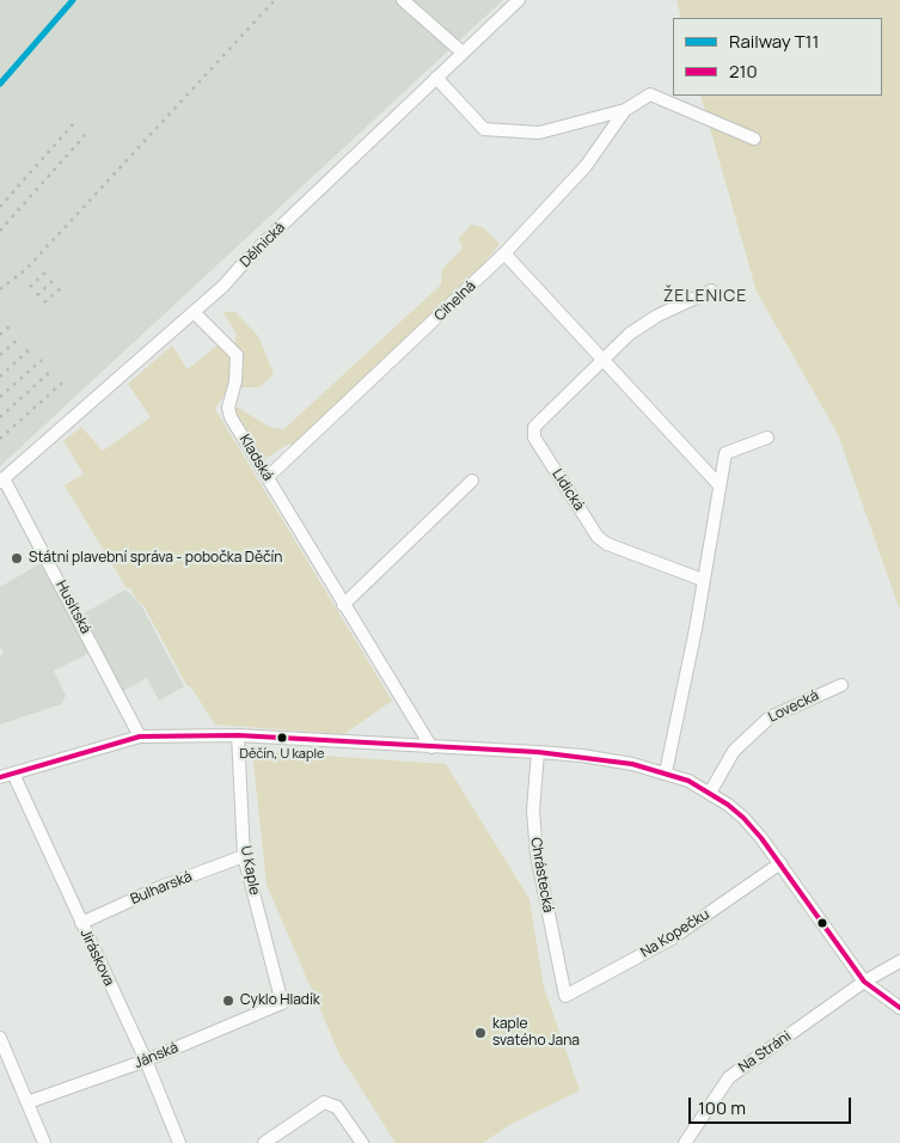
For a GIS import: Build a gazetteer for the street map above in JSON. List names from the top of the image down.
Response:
{
  "streets": {
    "street": [
      "Dělnická",
      "Cihelná",
      "Kladská",
      "Lidická",
      "Husitská",
      "Lovecká",
      "U Kaple",
      "Chrástecká",
      "Bulharská",
      "Na Kopečku",
      "Jiráskova",
      "Na Stráni",
      "Jánská"
    ]
  },
  "crossings": [
    ["Dělnická", "Kladská"],
    ["Dělnická", "Husitská"],
    ["Cihelná", "Kladská"],
    ["U Kaple", "Bulharská"],
    ["U Kaple", "Jánská"],
    ["Chrástecká", "Na Kopečku"],
    ["Bulharská", "Jiráskova"],
    ["Jiráskova", "Jánská"]
  ],
  "districts": ["ŽELENICE"],
  "places": [
    "Státní plavební správa - pobočka Děčín",
    "Děčín, U kaple",
    "Cyklo Hladík",
    "kaple svatého Jana"
  ],
  "lines": ["rail line T11", "transit line 210"],
  "legend": ["Railway T11", "210"],
  "scale_bar": "100 m"
}
